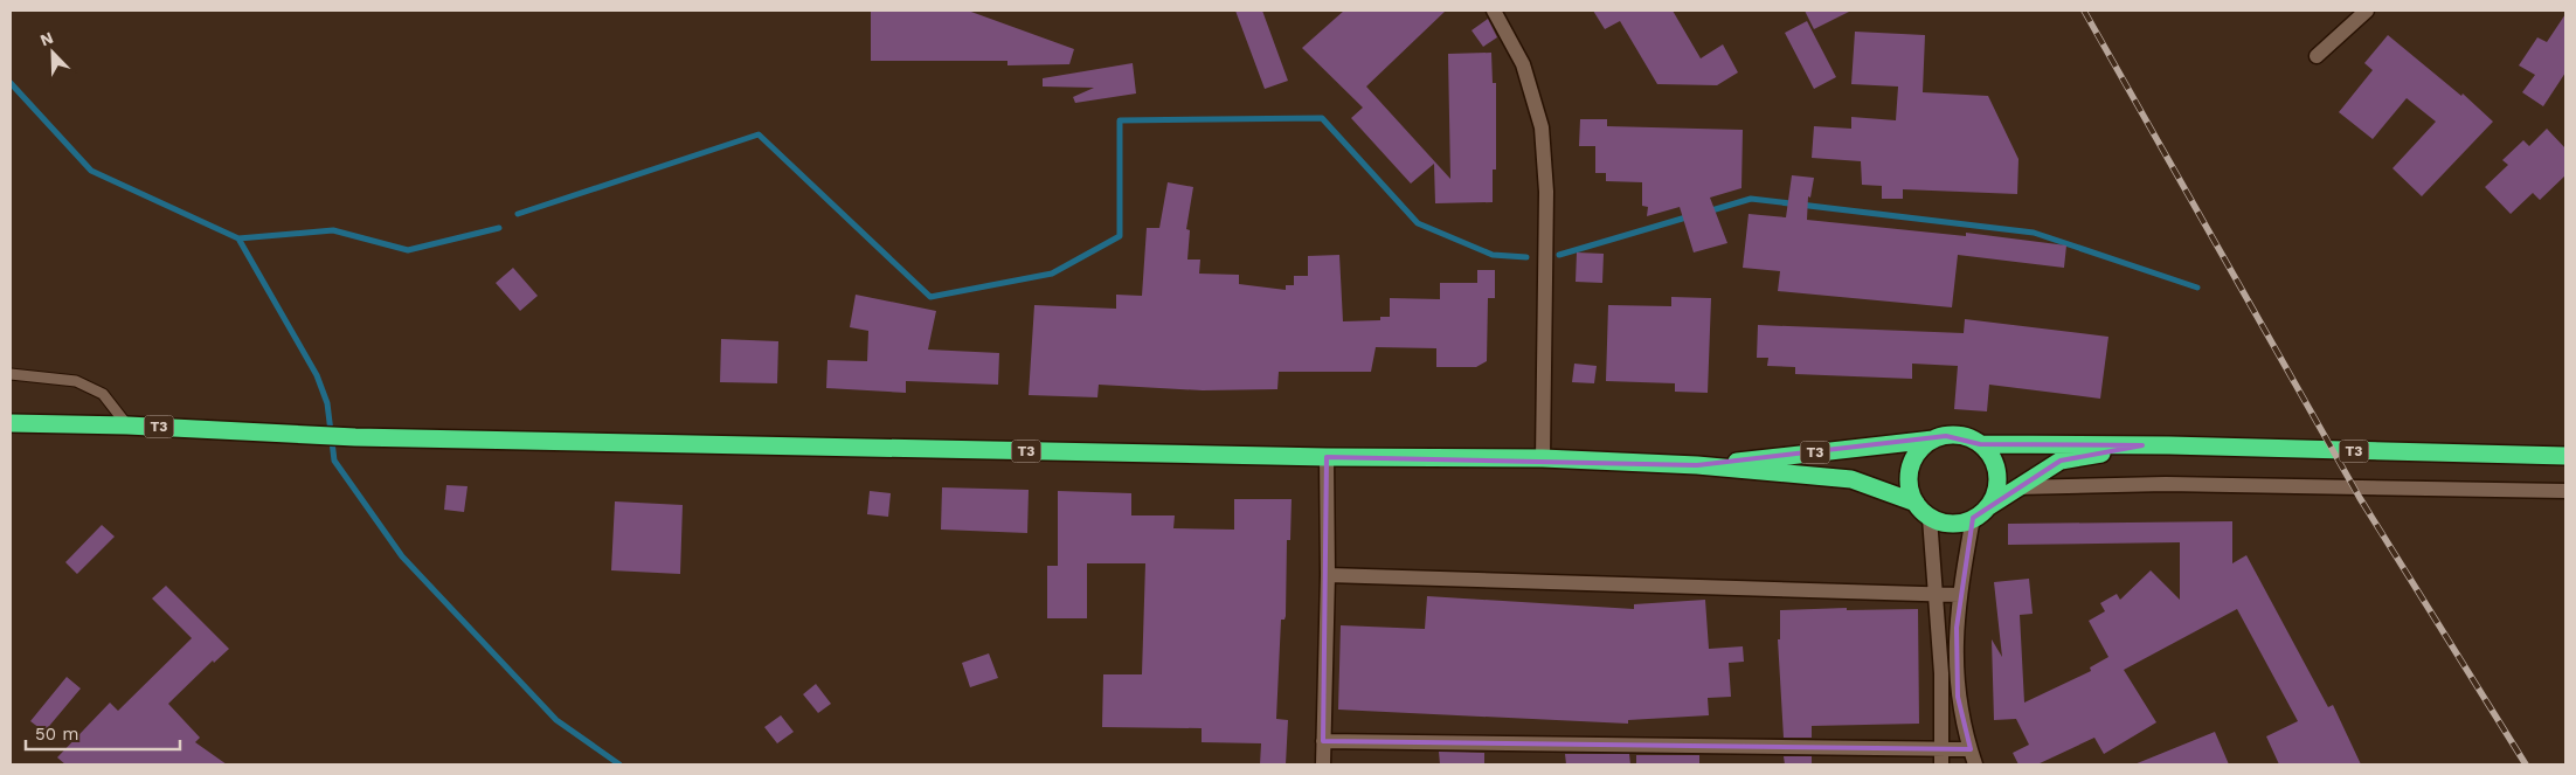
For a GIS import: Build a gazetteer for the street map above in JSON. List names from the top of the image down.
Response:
{
  "streets": {
    "highway": ["T3"]
  },
  "scale_bar": "50 m",
  "north": "top left"
}
